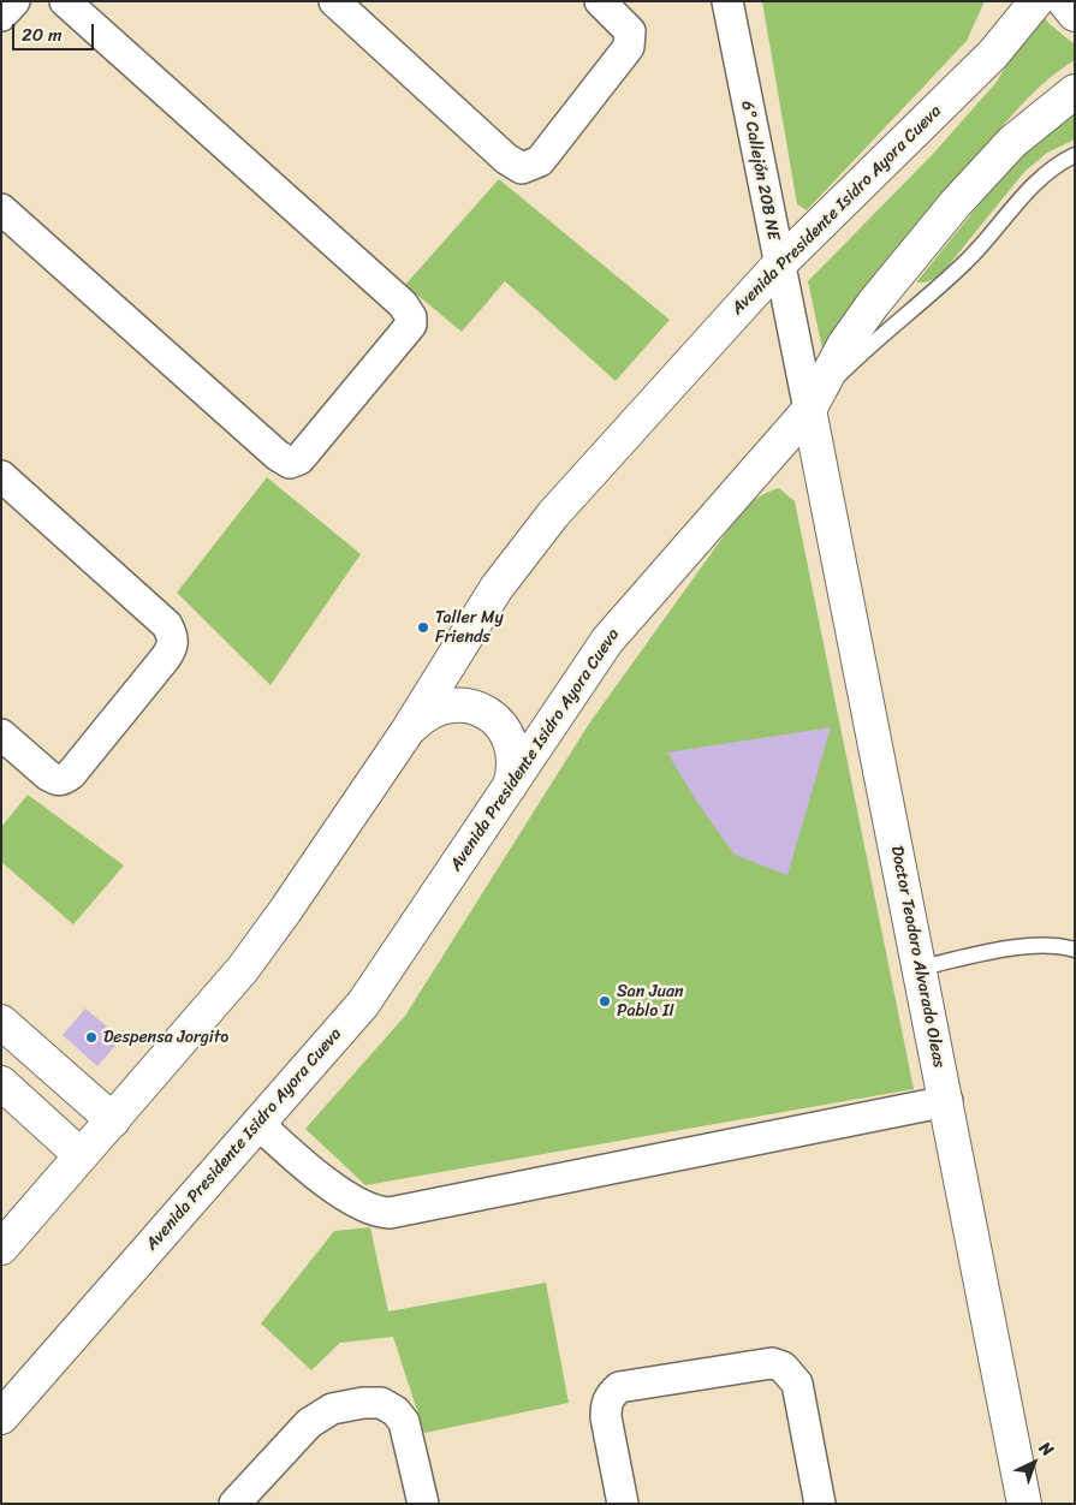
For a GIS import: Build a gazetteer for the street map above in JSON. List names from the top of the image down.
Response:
{
  "streets": {
    "main road": ["Avenida Presidente Isidro Ayora Cueva", "Doctor Teodoro Alvarado Oleas"],
    "street": ["6° Callejón 20B NE"]
  },
  "crossings": [
    ["6° Callejón 20B NE", "Avenida Presidente Isidro Ayora Cueva"],
    ["6° Callejón 20B NE", "Doctor Teodoro Alvarado Oleas"],
    ["Avenida Presidente Isidro Ayora Cueva", "Doctor Teodoro Alvarado Oleas"]
  ],
  "places": ["Taller My Friends", "San Juan Pablo II", "Despensa Jorgito"],
  "scale_bar": "20 m",
  "north": "top right"
}
